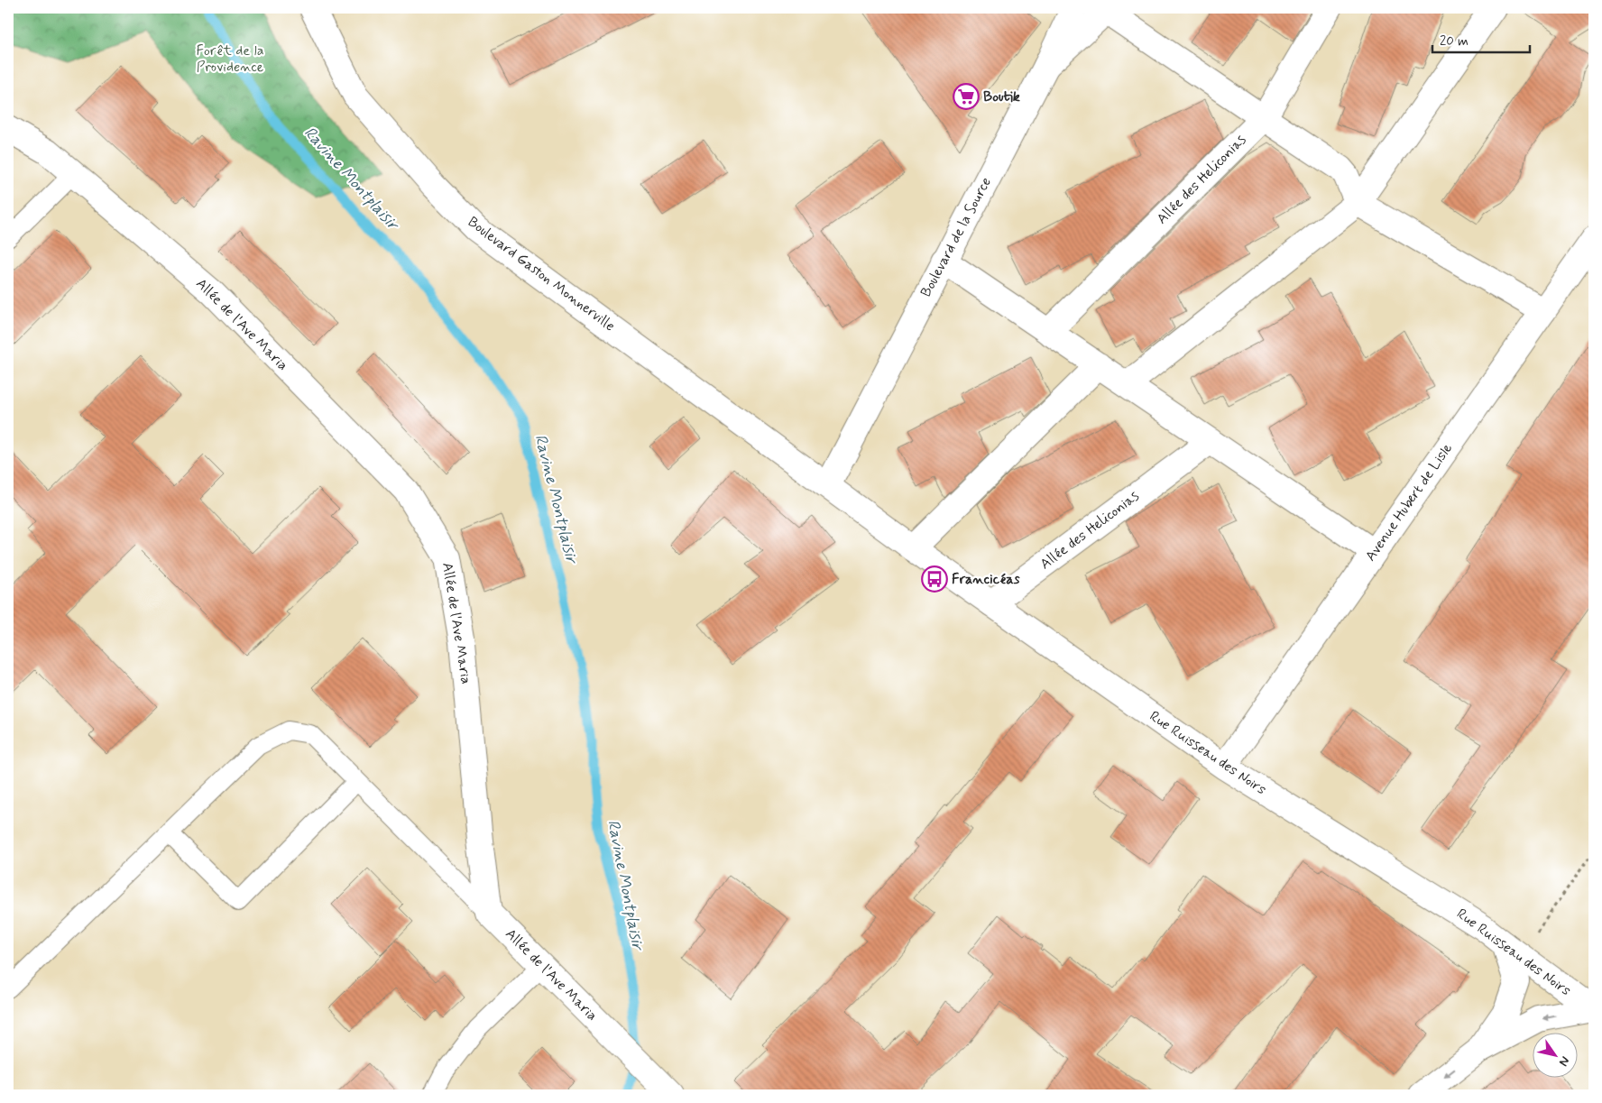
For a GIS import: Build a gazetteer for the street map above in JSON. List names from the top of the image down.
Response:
{
  "streets": {
    "street": [
      "Allée des Heliconias",
      "Boulevard de la Source",
      "Boulevard Gaston Monnerville",
      "Allée de l'Ave Maria",
      "Avenue Hubert de Lisle",
      "Rue Ruisseau des Noirs"
    ]
  },
  "crossings": [
    ["Allée des Heliconias", "Rue Ruisseau des Noirs"],
    ["Boulevard de la Source", "Boulevard Gaston Monnerville"],
    ["Boulevard de la Source", "Rue Ruisseau des Noirs"],
    ["Boulevard Gaston Monnerville", "Rue Ruisseau des Noirs"],
    ["Avenue Hubert de Lisle", "Rue Ruisseau des Noirs"]
  ],
  "water": ["Ravine Montplaisir"],
  "parks": ["Forêt de la Providence"],
  "places": {
    "supermarket": ["Boutik"],
    "bus stop": ["Francicéas"]
  },
  "scale_bar": "20 m",
  "north": "bottom right"
}
